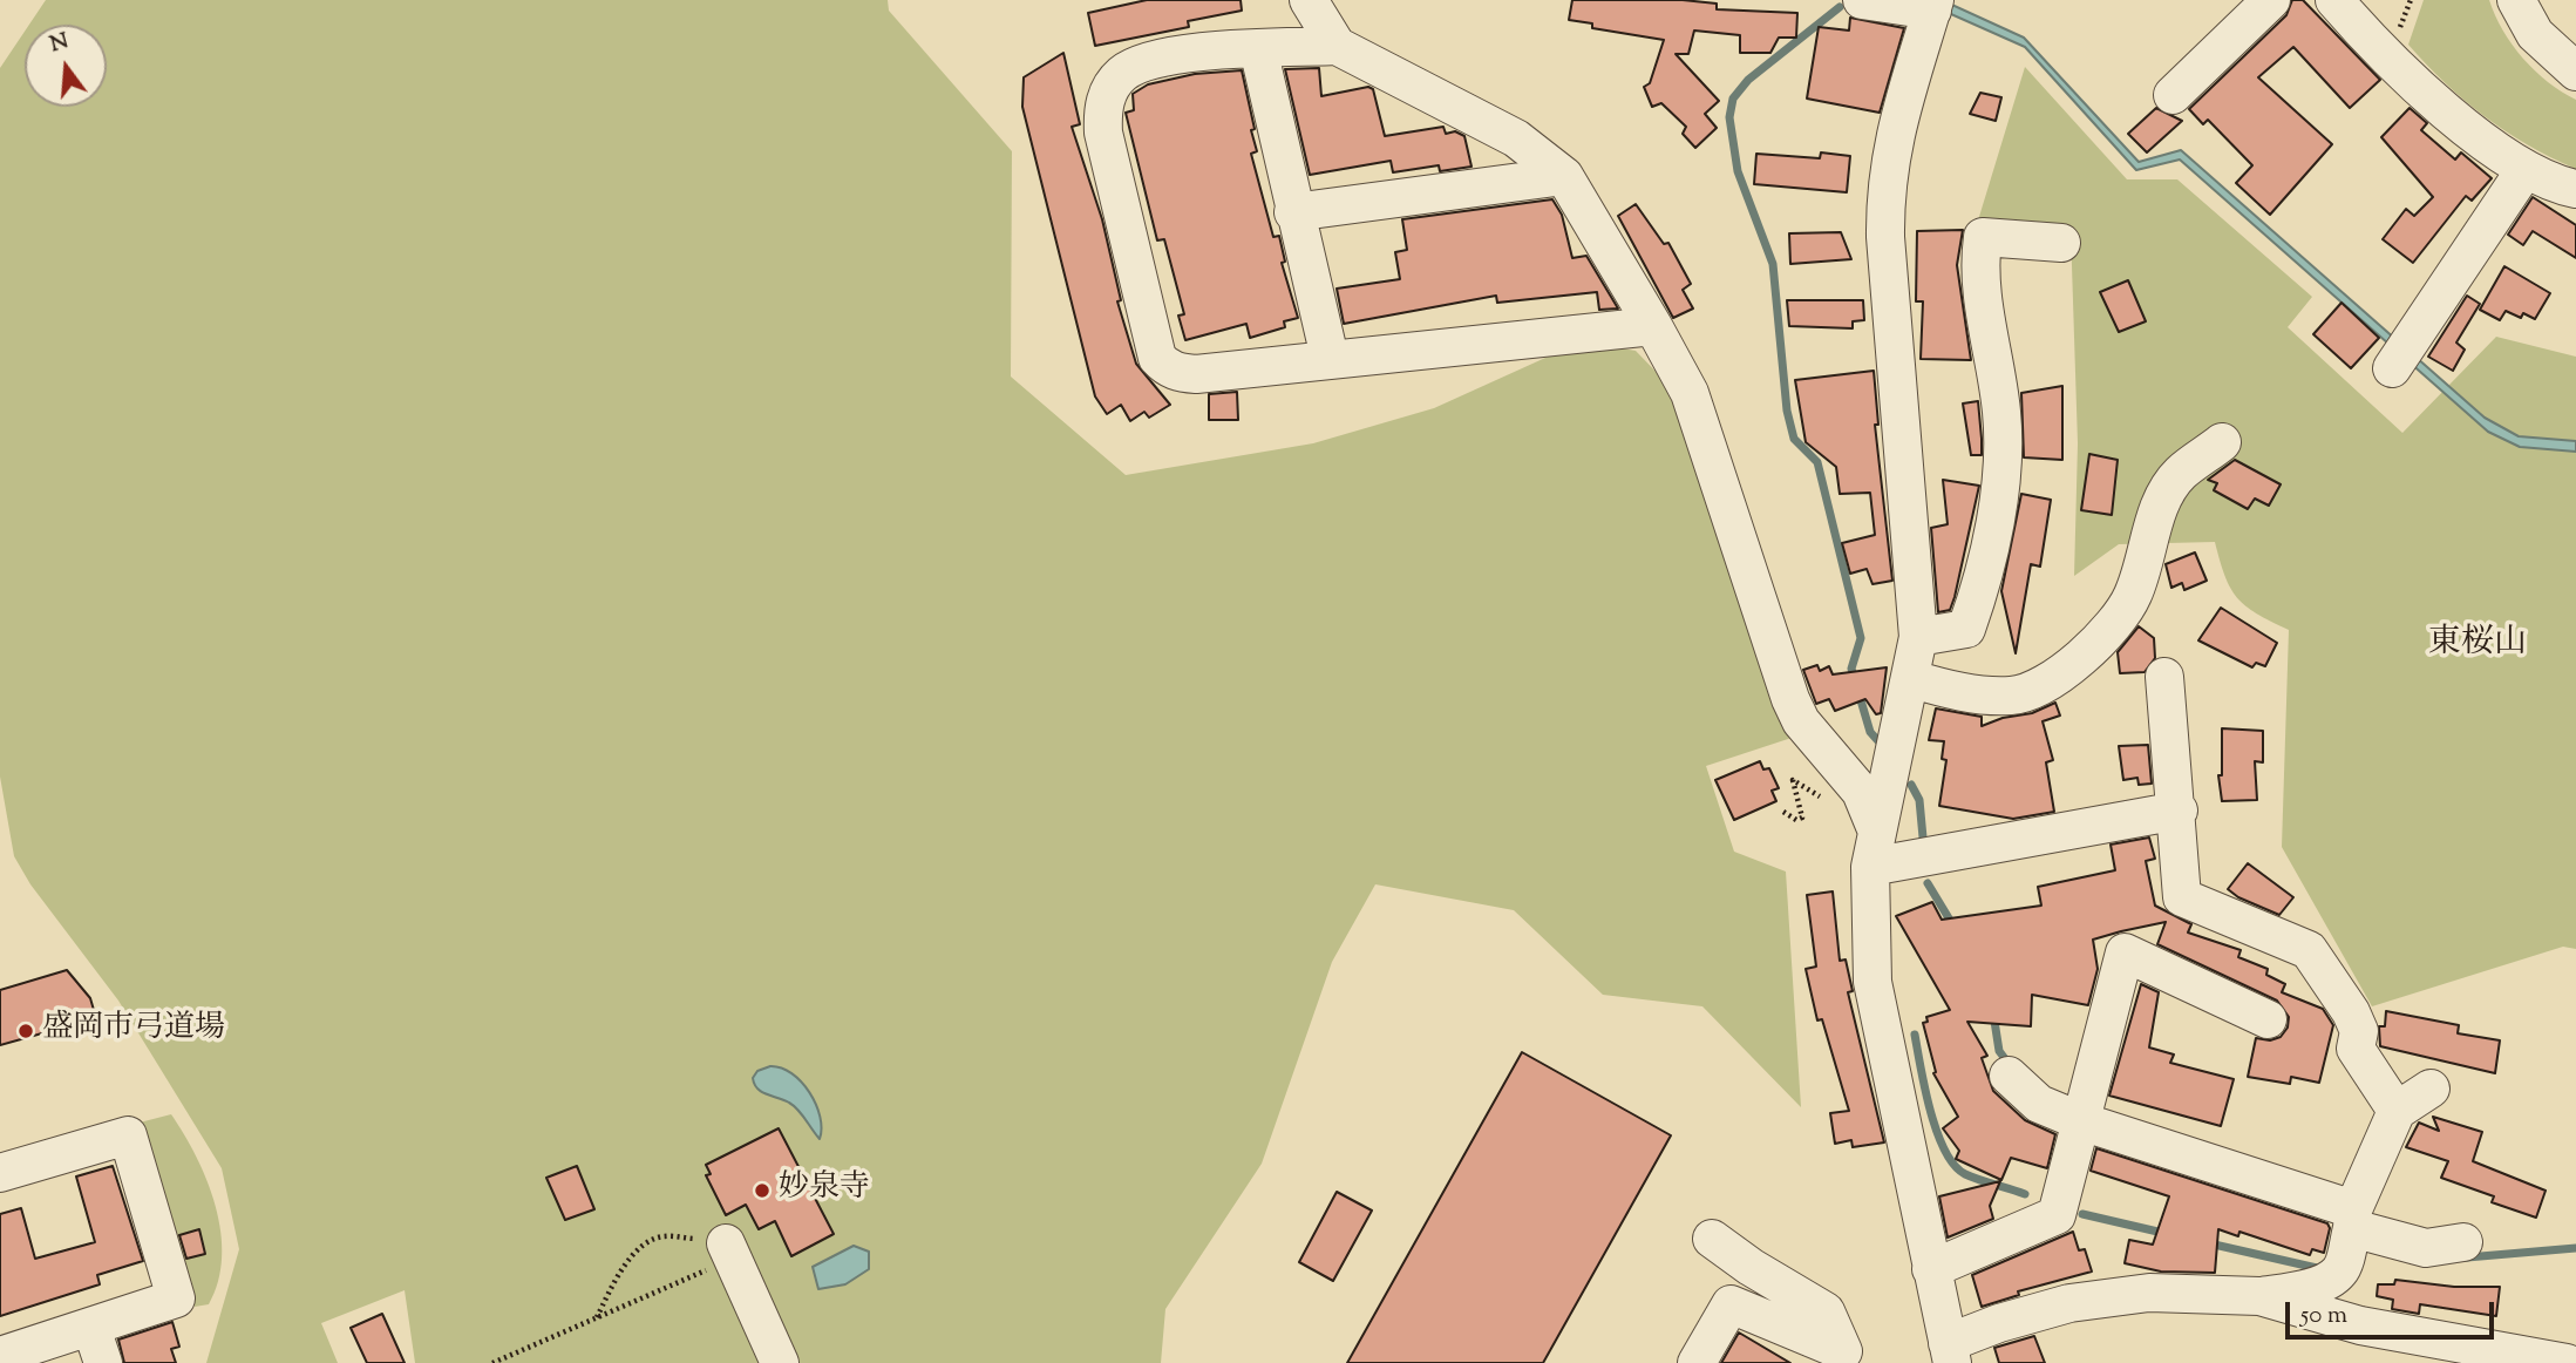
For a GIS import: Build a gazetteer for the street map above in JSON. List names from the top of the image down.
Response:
{
  "districts": ["東桜山"],
  "places": ["盛岡市弓道場", "妙泉寺"],
  "scale_bar": "50 m",
  "north": "top"
}
